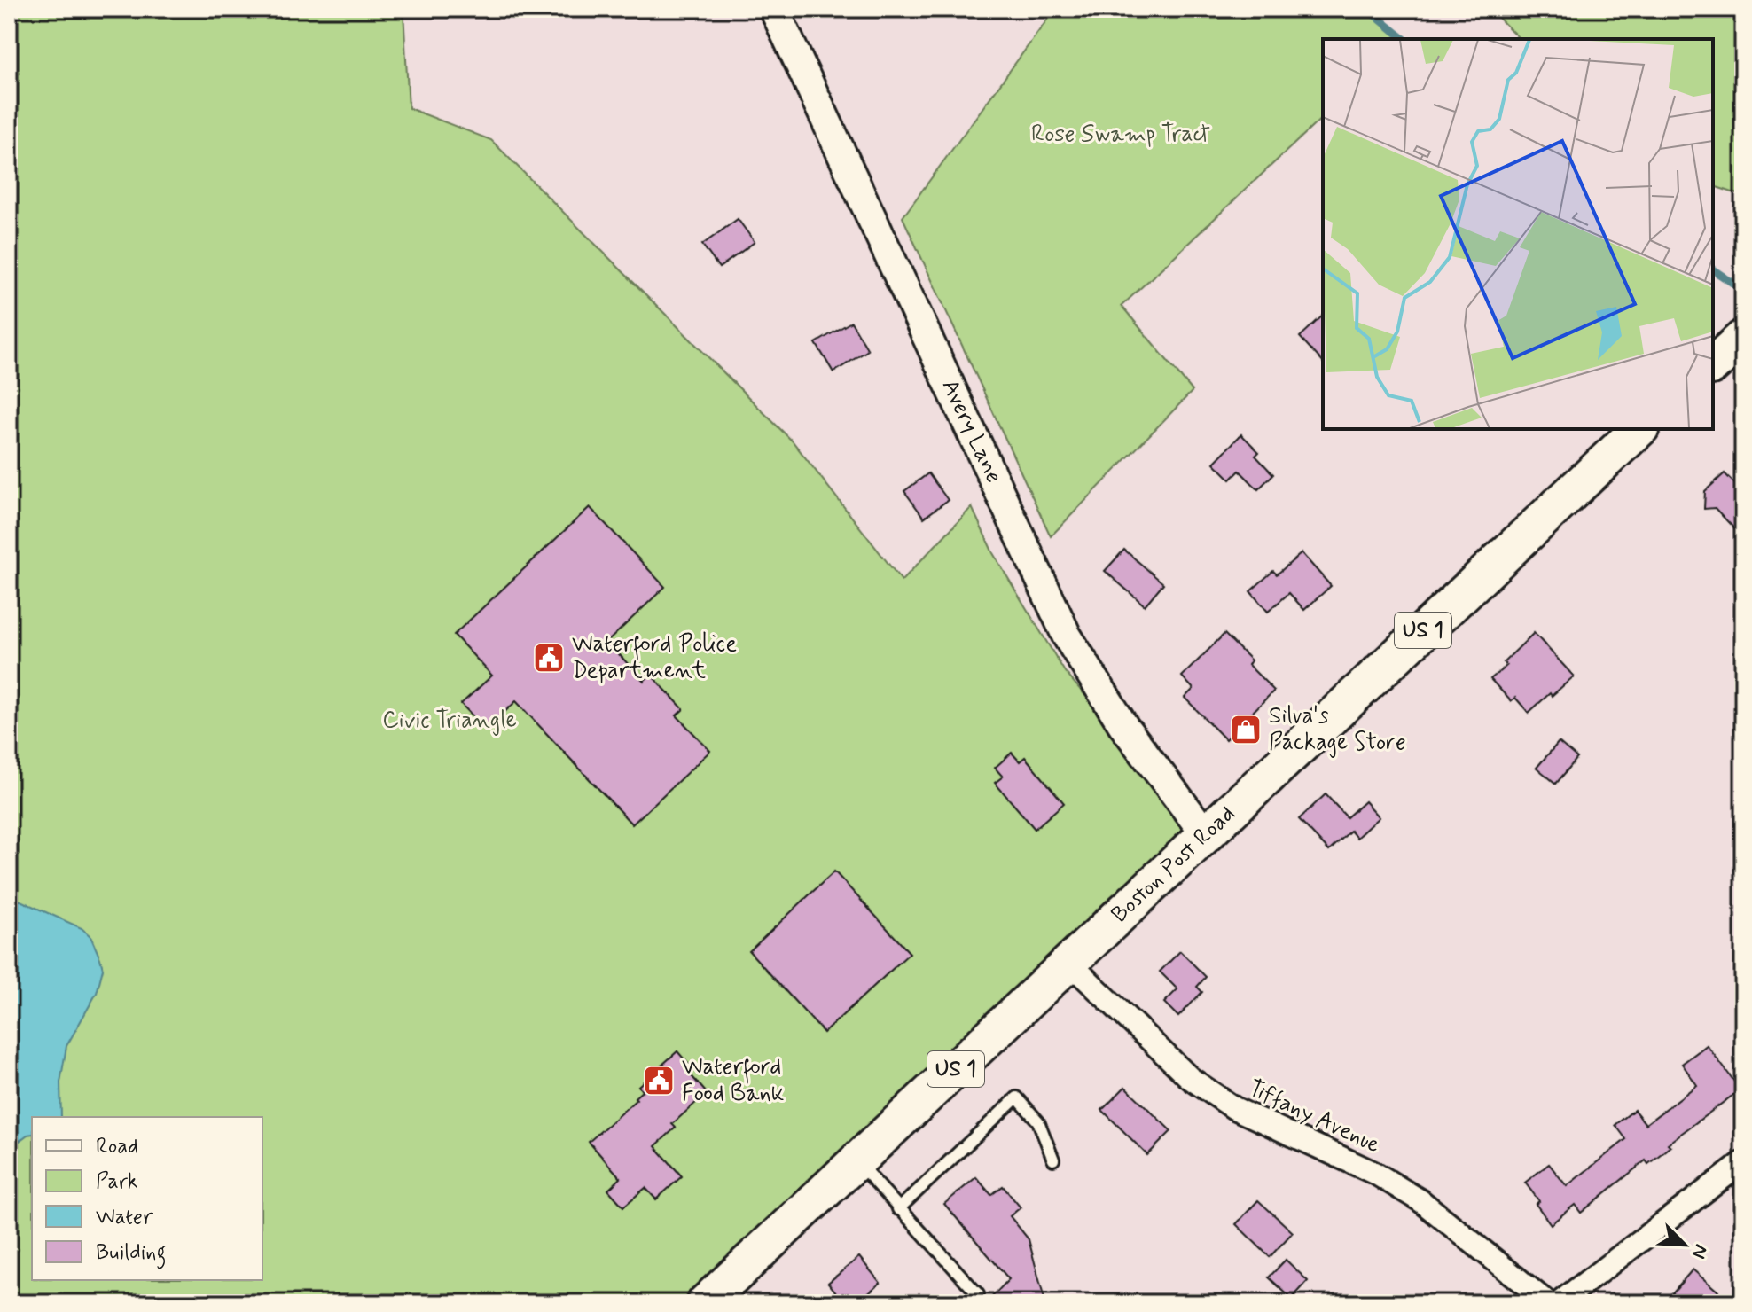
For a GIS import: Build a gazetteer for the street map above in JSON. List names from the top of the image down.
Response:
{
  "streets": {
    "main road": ["US 1", "Boston Post Road"],
    "street": ["Avery Lane", "Tiffany Avenue"]
  },
  "crossings": [
    ["Avery Lane", "Boston Post Road"],
    ["Boston Post Road", "Tiffany Avenue"]
  ],
  "parks": ["Rose Swamp Tract", "Civic Triangle"],
  "places": {
    "public building": ["Waterford Police Department", "Waterford Food Bank"],
    "shop": ["Silva's Package Store"]
  },
  "legend": [
    "Road",
    "Park",
    "Water",
    "Building"
  ],
  "north": "bottom right"
}
